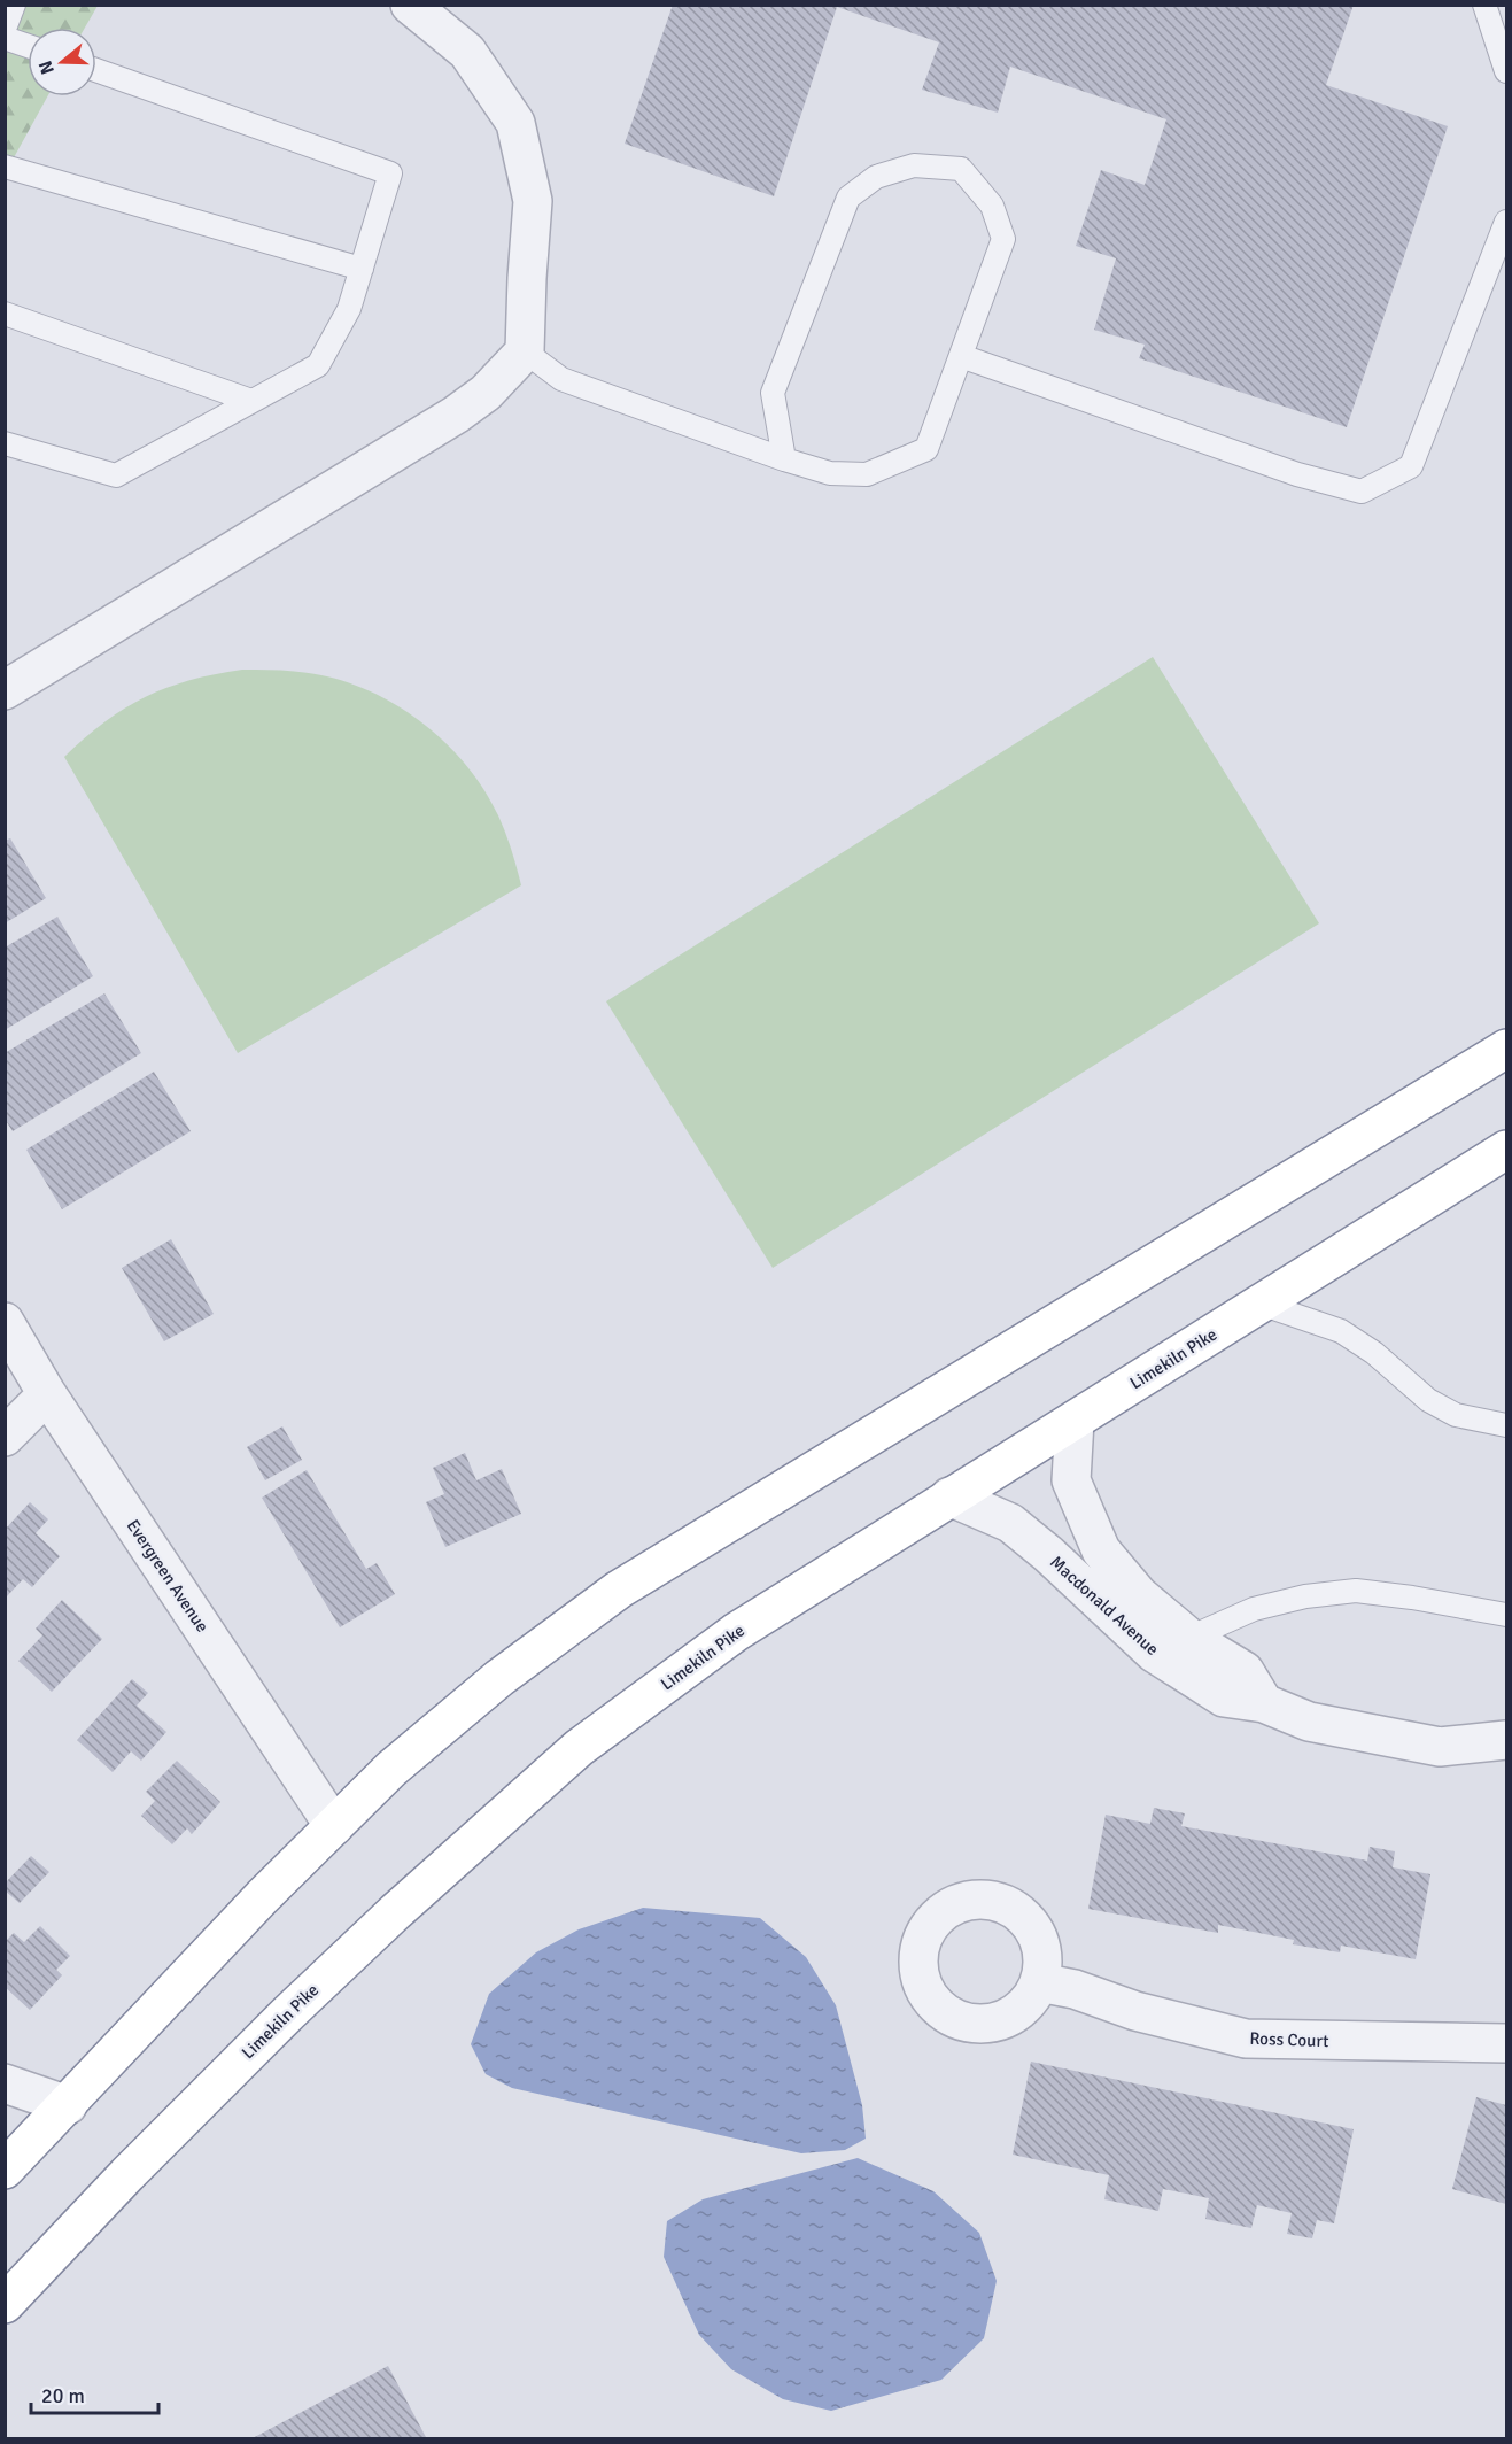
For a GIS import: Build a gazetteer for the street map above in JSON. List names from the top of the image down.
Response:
{
  "streets": {
    "highway": ["Limekiln Pike"],
    "street": ["Evergreen Avenue", "Macdonald Avenue", "Ross Court"]
  },
  "crossings": [
    ["Limekiln Pike", "Macdonald Avenue"]
  ],
  "scale_bar": "20 m",
  "north": "left"
}
